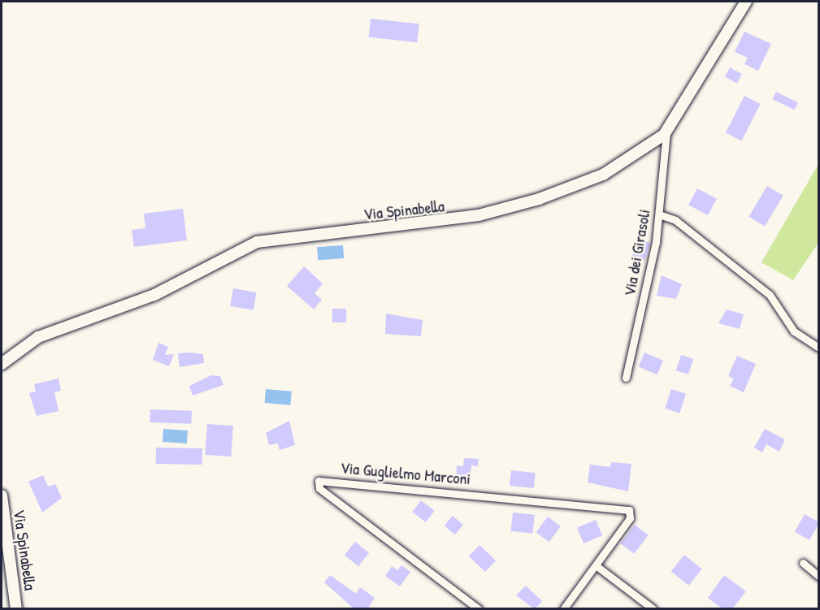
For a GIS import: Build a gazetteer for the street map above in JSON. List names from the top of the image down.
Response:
{
  "streets": {
    "street": ["Via Spinabella", "Via dei Girasoli", "Via Guglielmo Marconi"]
  },
  "crossings": [
    ["Via Spinabella", "Via dei Girasoli"]
  ]
}
